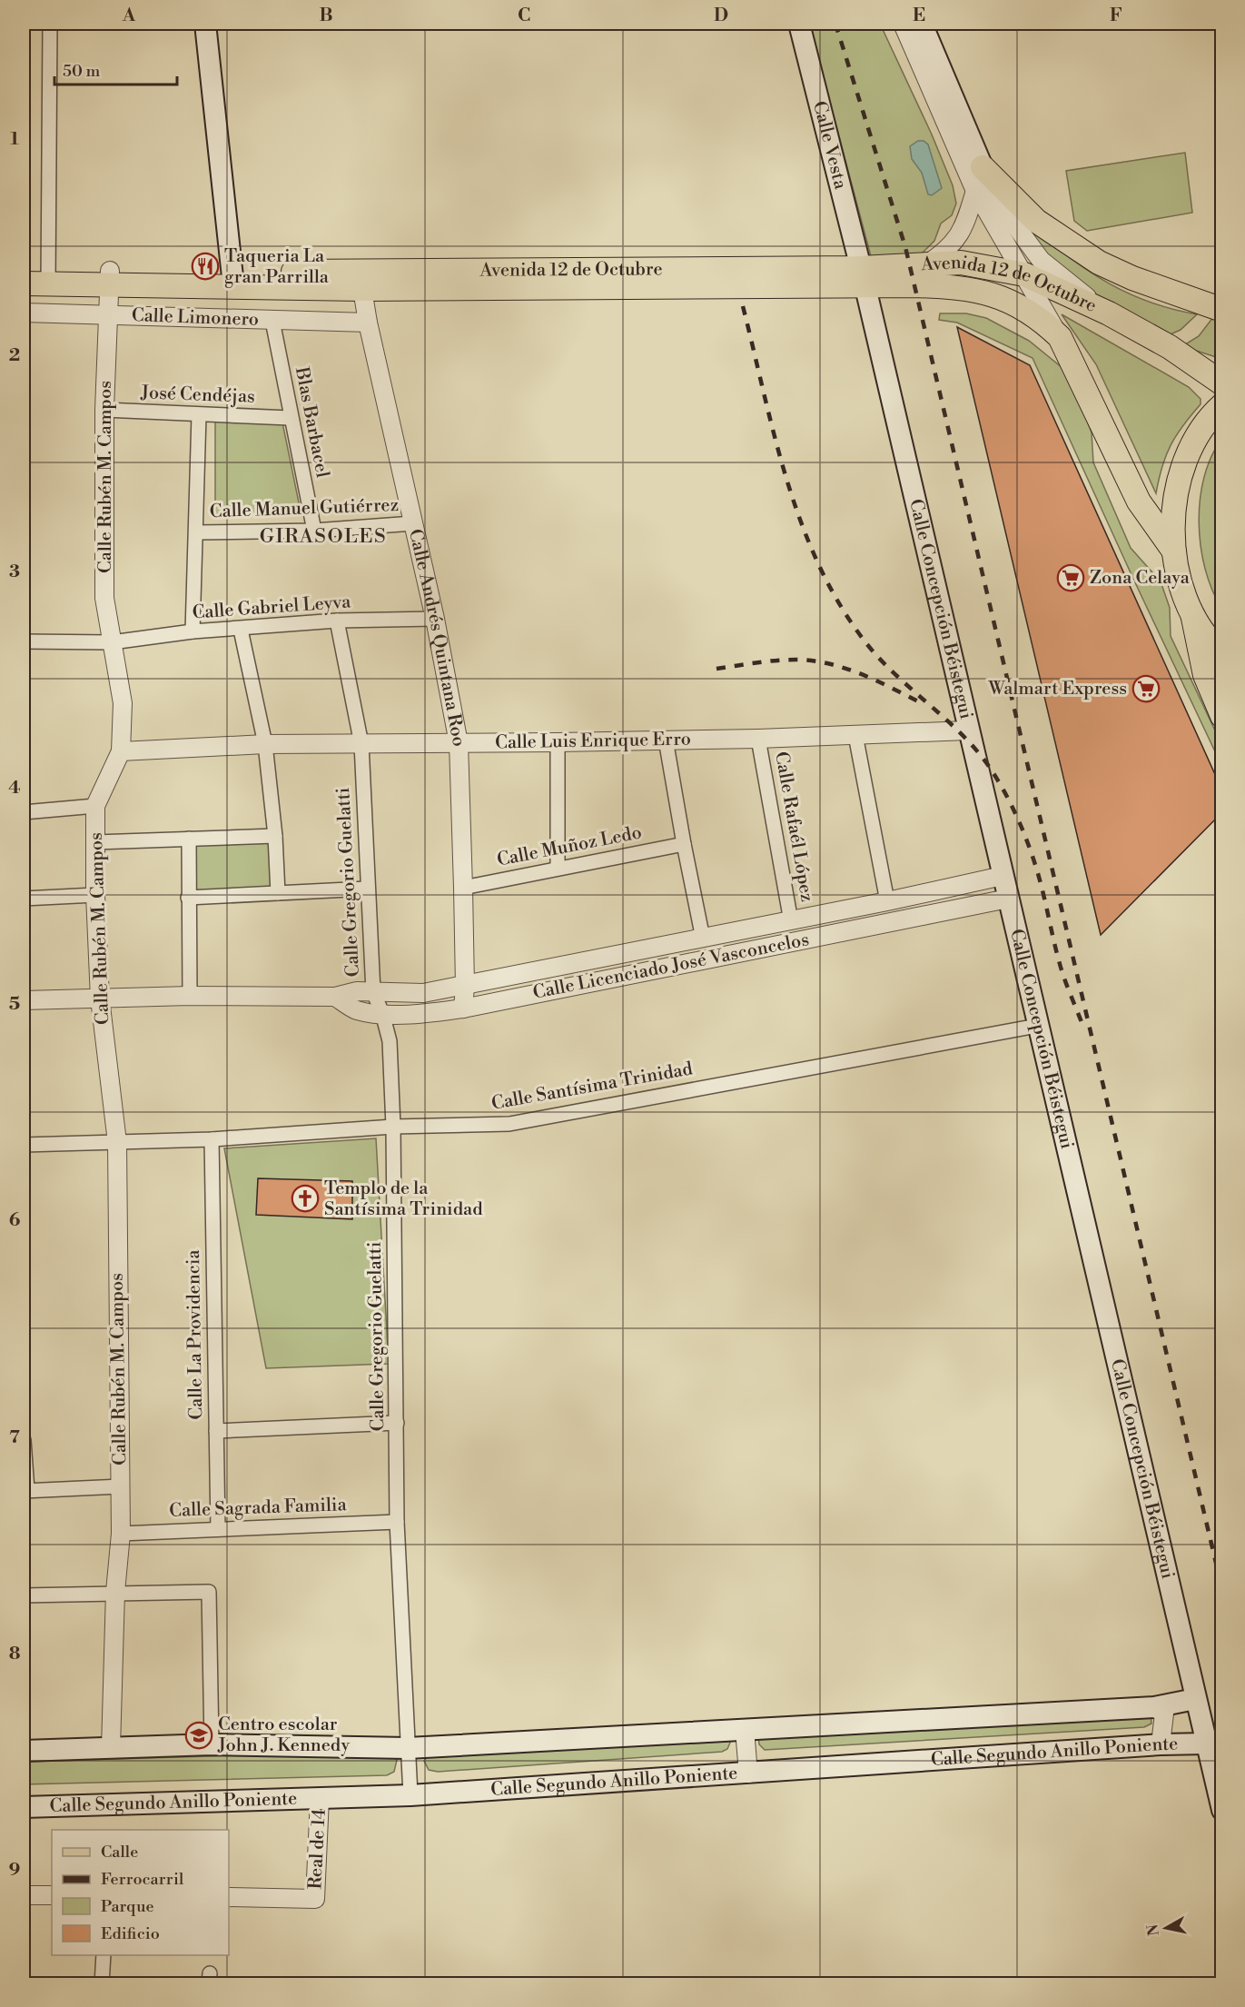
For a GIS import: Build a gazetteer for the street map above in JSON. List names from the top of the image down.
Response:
{
  "streets": {
    "main road": [
      "Calle Vesta",
      "Avenida 12 de Octubre",
      "Calle Concepción Béistegui",
      "Calle Segundo Anillo Poniente"
    ],
    "street": [
      "Calle Limonero",
      "José Cendéjas",
      "Blas Barbacel",
      "Calle Rubén M. Campos",
      "Calle Manuel Gutiérrez",
      "Calle Gabriel Leyva",
      "Calle Andrés Quintana Roo",
      "Calle Luis Enrique Erro",
      "Calle Rafaél López",
      "Calle Muñoz Ledo",
      "Calle Gregorio Guelatti",
      "Calle Licenciado José Vasconcelos",
      "Calle Santísima Trinidad",
      "Calle La Providencia",
      "Calle Sagrada Familia",
      "Real de 14"
    ]
  },
  "crossings": [
    ["Calle Vesta", "Avenida 12 de Octubre"],
    ["Calle Vesta", "Calle Concepción Béistegui"],
    ["Avenida 12 de Octubre", "Calle Rubén M. Campos"],
    ["Avenida 12 de Octubre", "Calle Concepción Béistegui"],
    ["Avenida 12 de Octubre", "Calle Andrés Quintana Roo"],
    ["Calle Limonero", "Blas Barbacel"],
    ["Calle Limonero", "Calle Rubén M. Campos"],
    ["Calle Limonero", "Calle Andrés Quintana Roo"],
    ["José Cendéjas", "Blas Barbacel"],
    ["José Cendéjas", "Calle Rubén M. Campos"],
    ["Blas Barbacel", "Calle Manuel Gutiérrez"],
    ["Calle Rubén M. Campos", "Calle Gabriel Leyva"],
    ["Calle Rubén M. Campos", "Calle Luis Enrique Erro"],
    ["Calle Rubén M. Campos", "Calle Licenciado José Vasconcelos"],
    ["Calle Rubén M. Campos", "Calle Santísima Trinidad"],
    ["Calle Rubén M. Campos", "Calle Sagrada Familia"],
    ["Calle Manuel Gutiérrez", "Calle Andrés Quintana Roo"],
    ["Calle Gabriel Leyva", "Calle Andrés Quintana Roo"],
    ["Calle Gabriel Leyva", "Calle Gregorio Guelatti"],
    ["Calle Concepción Béistegui", "Calle Luis Enrique Erro"],
    ["Calle Concepción Béistegui", "Calle Licenciado José Vasconcelos"],
    ["Calle Concepción Béistegui", "Calle Santísima Trinidad"],
    ["Calle Concepción Béistegui", "Calle Segundo Anillo Poniente"],
    ["Calle Andrés Quintana Roo", "Calle Luis Enrique Erro"],
    ["Calle Andrés Quintana Roo", "Calle Muñoz Ledo"],
    ["Calle Andrés Quintana Roo", "Calle Licenciado José Vasconcelos"],
    ["Calle Luis Enrique Erro", "Calle Rafaél López"],
    ["Calle Luis Enrique Erro", "Calle Gregorio Guelatti"],
    ["Calle Rafaél López", "Calle Licenciado José Vasconcelos"],
    ["Calle Gregorio Guelatti", "Calle Licenciado José Vasconcelos"],
    ["Calle Gregorio Guelatti", "Calle Santísima Trinidad"],
    ["Calle Gregorio Guelatti", "Calle Sagrada Familia"],
    ["Calle Gregorio Guelatti", "Calle Segundo Anillo Poniente"],
    ["Calle Santísima Trinidad", "Calle La Providencia"],
    ["Calle La Providencia", "Calle Sagrada Familia"],
    ["Calle Segundo Anillo Poniente", "Real de 14"]
  ],
  "districts": ["GIRASOLES"],
  "places": {
    "restaurant": ["Taqueria La gran Parrilla"],
    "supermarket": ["Zona Celaya", "Walmart Express"],
    "church": ["Templo de la Santísima Trinidad"],
    "school or university": ["Centro escolar John J. Kennedy"]
  },
  "legend": [
    "Calle",
    "Ferrocarril",
    "Parque",
    "Edificio"
  ],
  "scale_bar": "50 m",
  "north": "left",
  "grid": {
    "columns": [
      "A",
      "B",
      "C",
      "D",
      "E",
      "F"
    ],
    "rows": [
      "1",
      "2",
      "3",
      "4",
      "5",
      "6",
      "7",
      "8",
      "9"
    ]
  }
}
